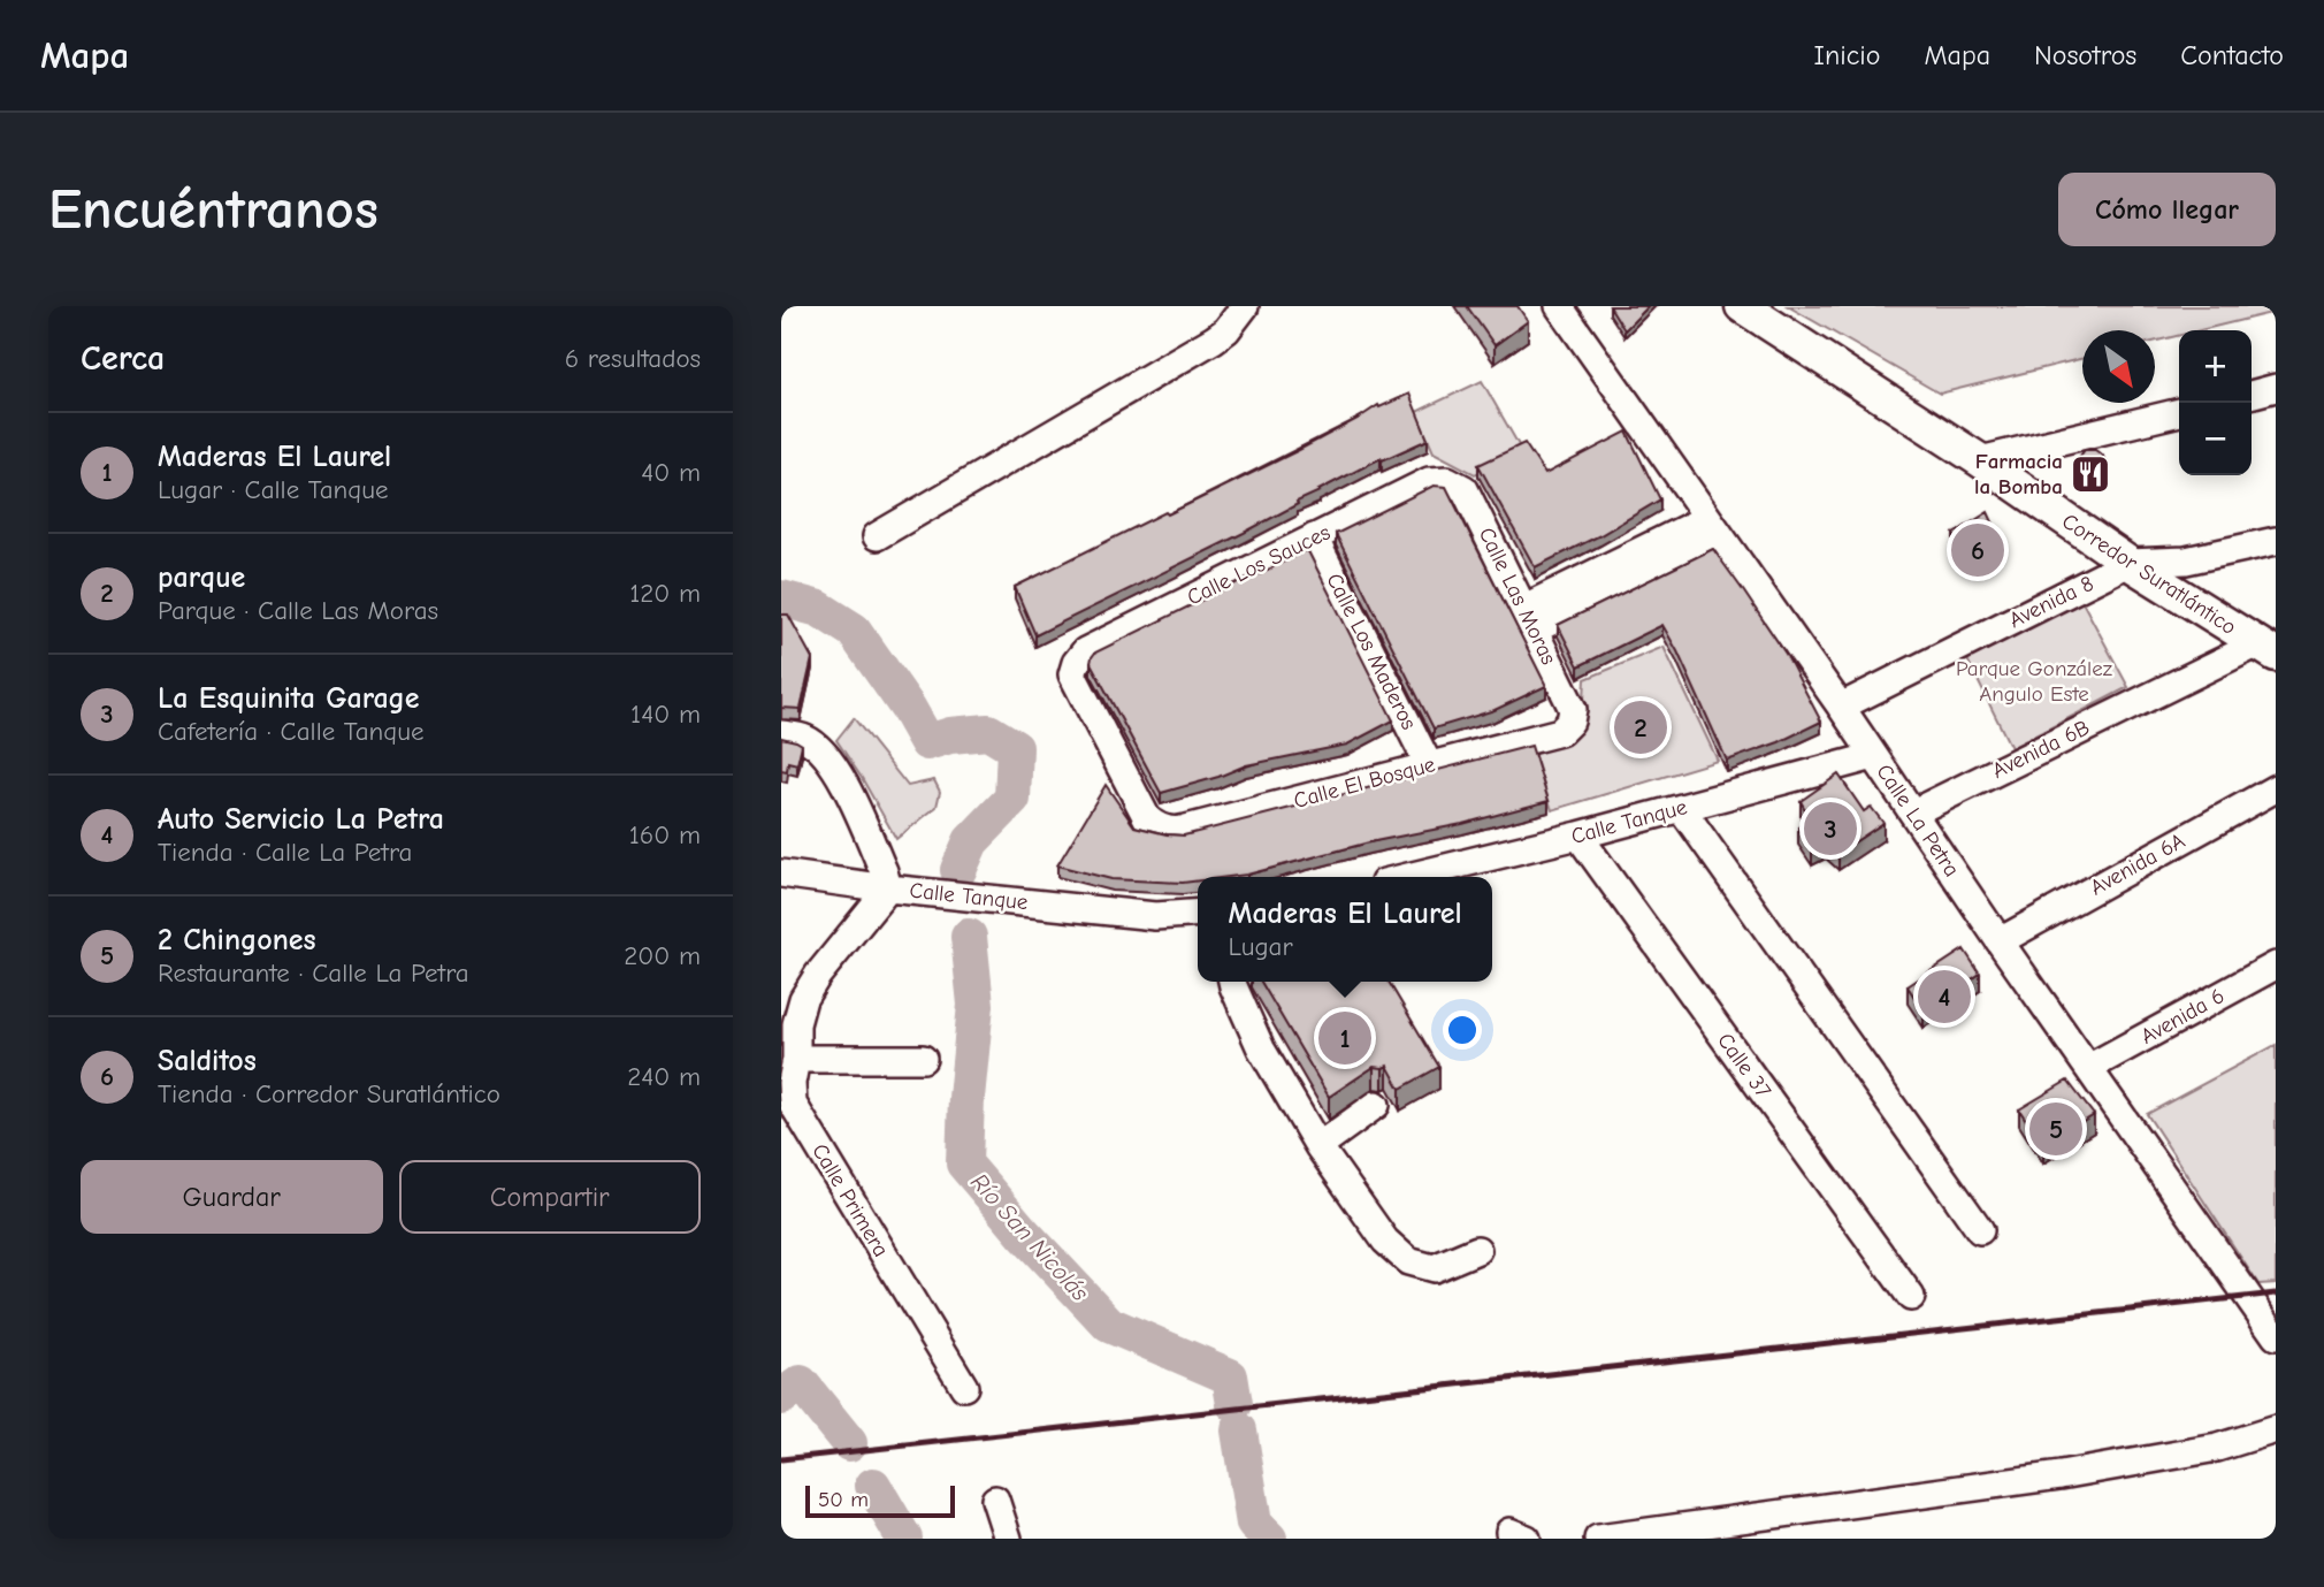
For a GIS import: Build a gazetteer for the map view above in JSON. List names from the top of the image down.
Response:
{
  "streets": {
    "main road": ["Corredor Suratlántico"],
    "street": [
      "Calle Los Sauces",
      "Calle Las Moras",
      "Avenida 8",
      "Calle Los Maderos",
      "Avenida 6B",
      "Calle El Bosque",
      "Calle La Petra",
      "Calle Tanque",
      "Avenida 6A",
      "Avenida 6",
      "Calle 37",
      "Calle Primera"
    ]
  },
  "crossings": [
    ["Calle Los Sauces", "Calle Las Moras"],
    ["Calle Los Sauces", "Calle Los Maderos"],
    ["Calle Los Sauces", "Calle El Bosque"],
    ["Corredor Suratlántico", "Avenida 8"],
    ["Corredor Suratlántico", "Avenida 6B"],
    ["Calle Las Moras", "Calle El Bosque"],
    ["Avenida 8", "Calle La Petra"],
    ["Calle Los Maderos", "Calle El Bosque"],
    ["Avenida 6B", "Calle La Petra"],
    ["Calle La Petra", "Calle Tanque"],
    ["Calle La Petra", "Avenida 6A"],
    ["Calle La Petra", "Avenida 6"],
    ["Calle Tanque", "Calle 37"],
    ["Calle Tanque", "Calle Primera"]
  ],
  "water": ["Río San Nicolás"],
  "parks": ["Parque González Angulo Este"],
  "places": {
    "restaurant": ["Farmacia la Bomba"]
  },
  "scale_bar": "50 m",
  "north": "bottom right",
  "page": {
    "header": "Mapa",
    "nav": [
      "Inicio",
      "Mapa",
      "Nosotros",
      "Contacto"
    ],
    "buttons": [
      "Cómo llegar",
      ["Guardar", "Compartir"]
    ],
    "title": "Encuéntranos",
    "heading": ["Cerca", "6 resultados"],
    "map_buttons": ["+", "−"],
    "list": [
      {
        "mark": "1",
        "name": "Maderas El Laurel",
        "note": "Lugar · Calle Tanque",
        "value": "40 m"
      },
      {
        "mark": "2",
        "name": "parque",
        "note": "Parque · Calle Las Moras",
        "value": "120 m"
      },
      {
        "mark": "3",
        "name": "La Esquinita Garage",
        "note": "Cafetería · Calle Tanque",
        "value": "140 m"
      },
      {
        "mark": "4",
        "name": "Auto Servicio La Petra",
        "note": "Tienda · Calle La Petra",
        "value": "160 m"
      },
      {
        "mark": "5",
        "name": "2 Chingones",
        "note": "Restaurante · Calle La Petra",
        "value": "200 m"
      },
      {
        "mark": "6",
        "name": "Salditos",
        "note": "Tienda · Corredor Suratlántico",
        "value": "240 m"
      }
    ],
    "pins": [
      "6",
      "2",
      "3",
      "4",
      "1",
      "5"
    ],
    "popup": ["Maderas El Laurel", "Lugar"],
    "scale": "50 m"
  }
}
